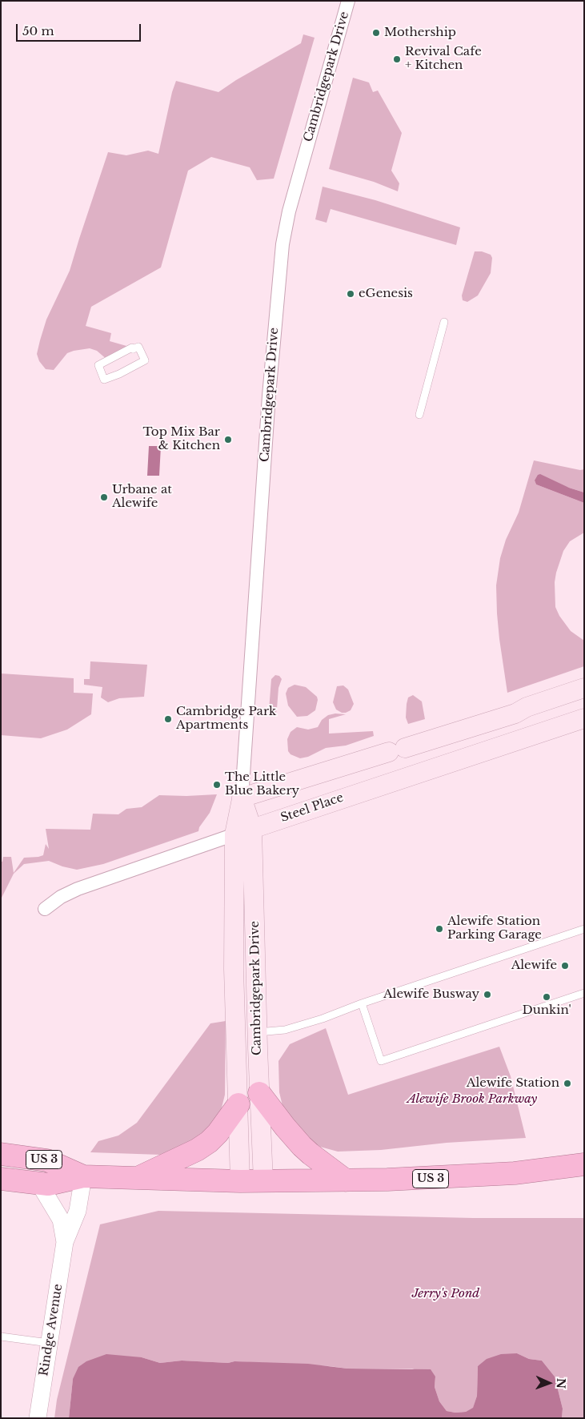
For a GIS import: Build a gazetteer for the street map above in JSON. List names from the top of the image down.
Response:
{
  "streets": {
    "highway": ["US 3"],
    "main road": ["Cambridgepark Drive", "Steel Place"],
    "street": ["Rindge Avenue"]
  },
  "crossings": [
    ["Cambridgepark Drive", "Steel Place"],
    ["Cambridgepark Drive", "US 3"],
    ["US 3", "Rindge Avenue"]
  ],
  "parks": ["Alewife Brook Parkway", "Jerry's Pond"],
  "places": [
    "Mothership",
    "Revival Cafe + Kitchen",
    "eGenesis",
    "Top Mix Bar & Kitchen",
    "Urbane at Alewife",
    "Cambridge Park Apartments",
    "The Little Blue Bakery",
    "Alewife Station Parking Garage",
    "Alewife",
    "Alewife Busway",
    "Dunkin'",
    "Alewife Station"
  ],
  "scale_bar": "50 m",
  "north": "right"
}
